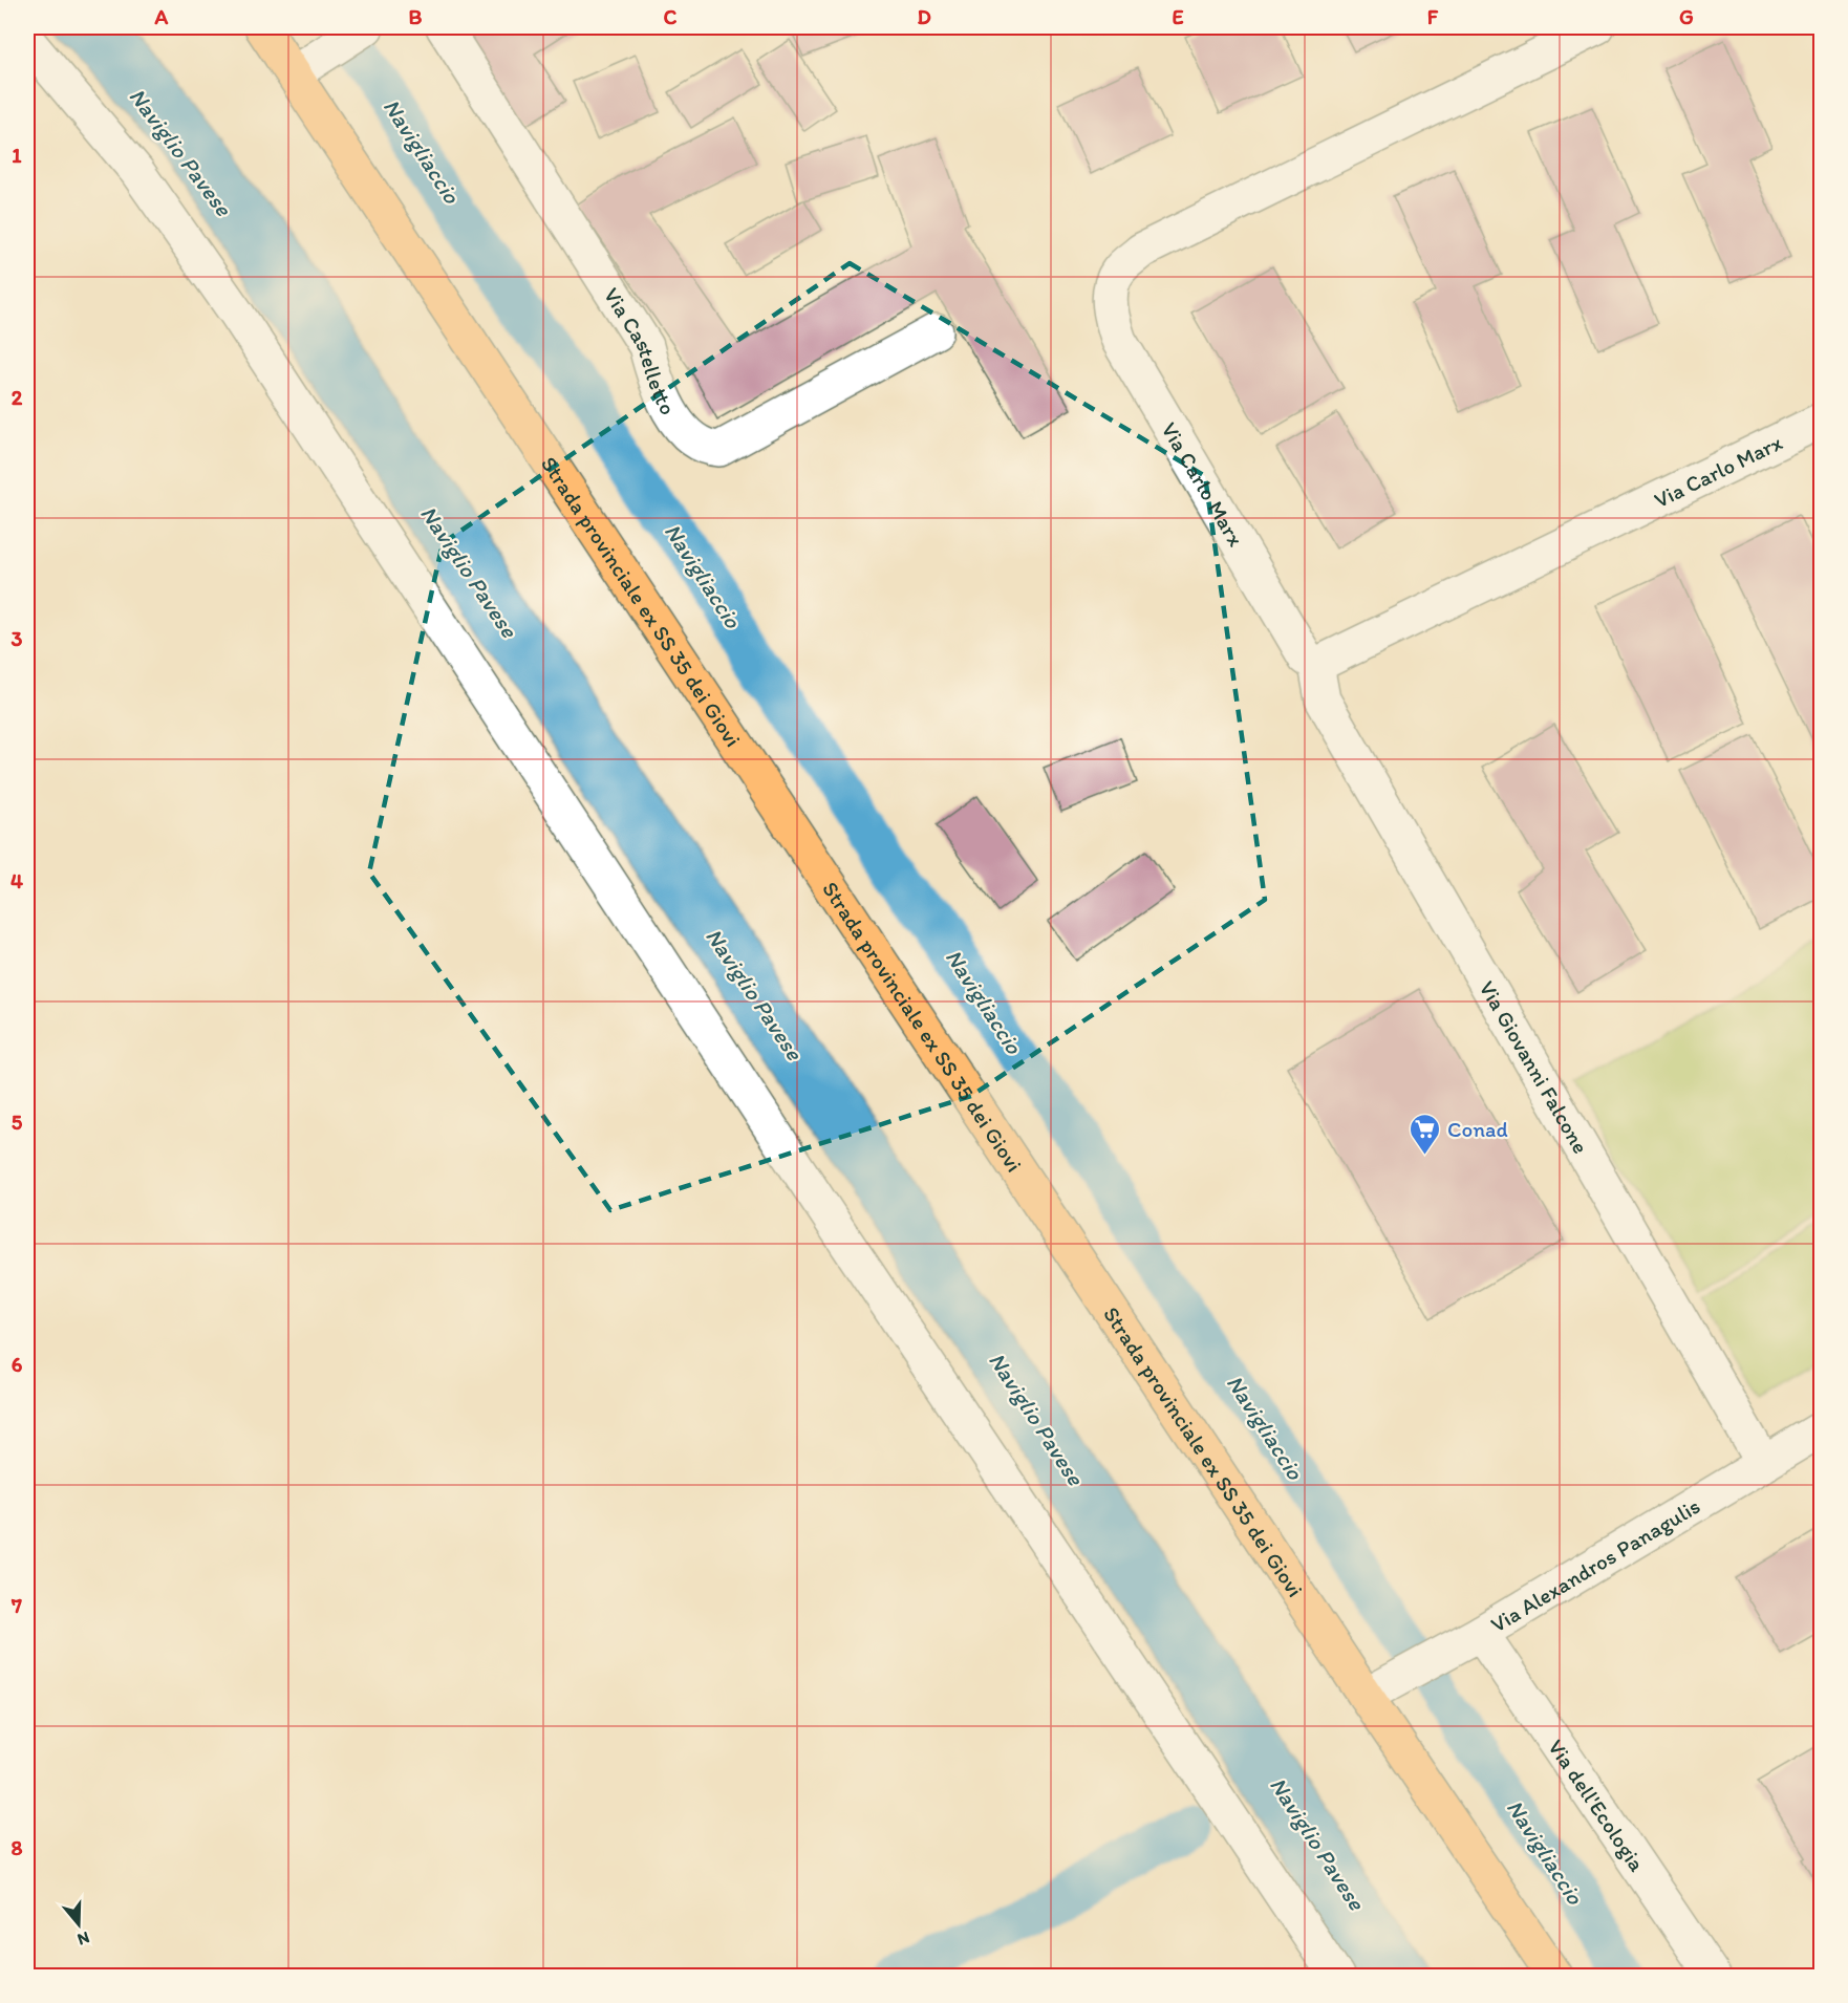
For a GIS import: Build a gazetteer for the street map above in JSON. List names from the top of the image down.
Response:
{
  "streets": {
    "main road": ["Strada provinciale ex SS 35 dei Giovi"],
    "street": [
      "Via Castelletto",
      "Via Carlo Marx",
      "Via Giovanni Falcone",
      "Via Alexandros Panagulis",
      "Via dell'Ecologia"
    ]
  },
  "crossings": [
    ["Via Carlo Marx", "Via Giovanni Falcone"],
    ["Strada provinciale ex SS 35 dei Giovi", "Via Alexandros Panagulis"],
    ["Via Giovanni Falcone", "Via Alexandros Panagulis"],
    ["Via Alexandros Panagulis", "Via dell'Ecologia"]
  ],
  "water": ["Navigliaccio", "Naviglio Pavese"],
  "places": {
    "supermarket": ["Conad"]
  },
  "north": "bottom",
  "grid": {
    "columns": [
      "A",
      "B",
      "C",
      "D",
      "E",
      "F",
      "G"
    ],
    "rows": [
      "1",
      "2",
      "3",
      "4",
      "5",
      "6",
      "7",
      "8"
    ]
  }
}
